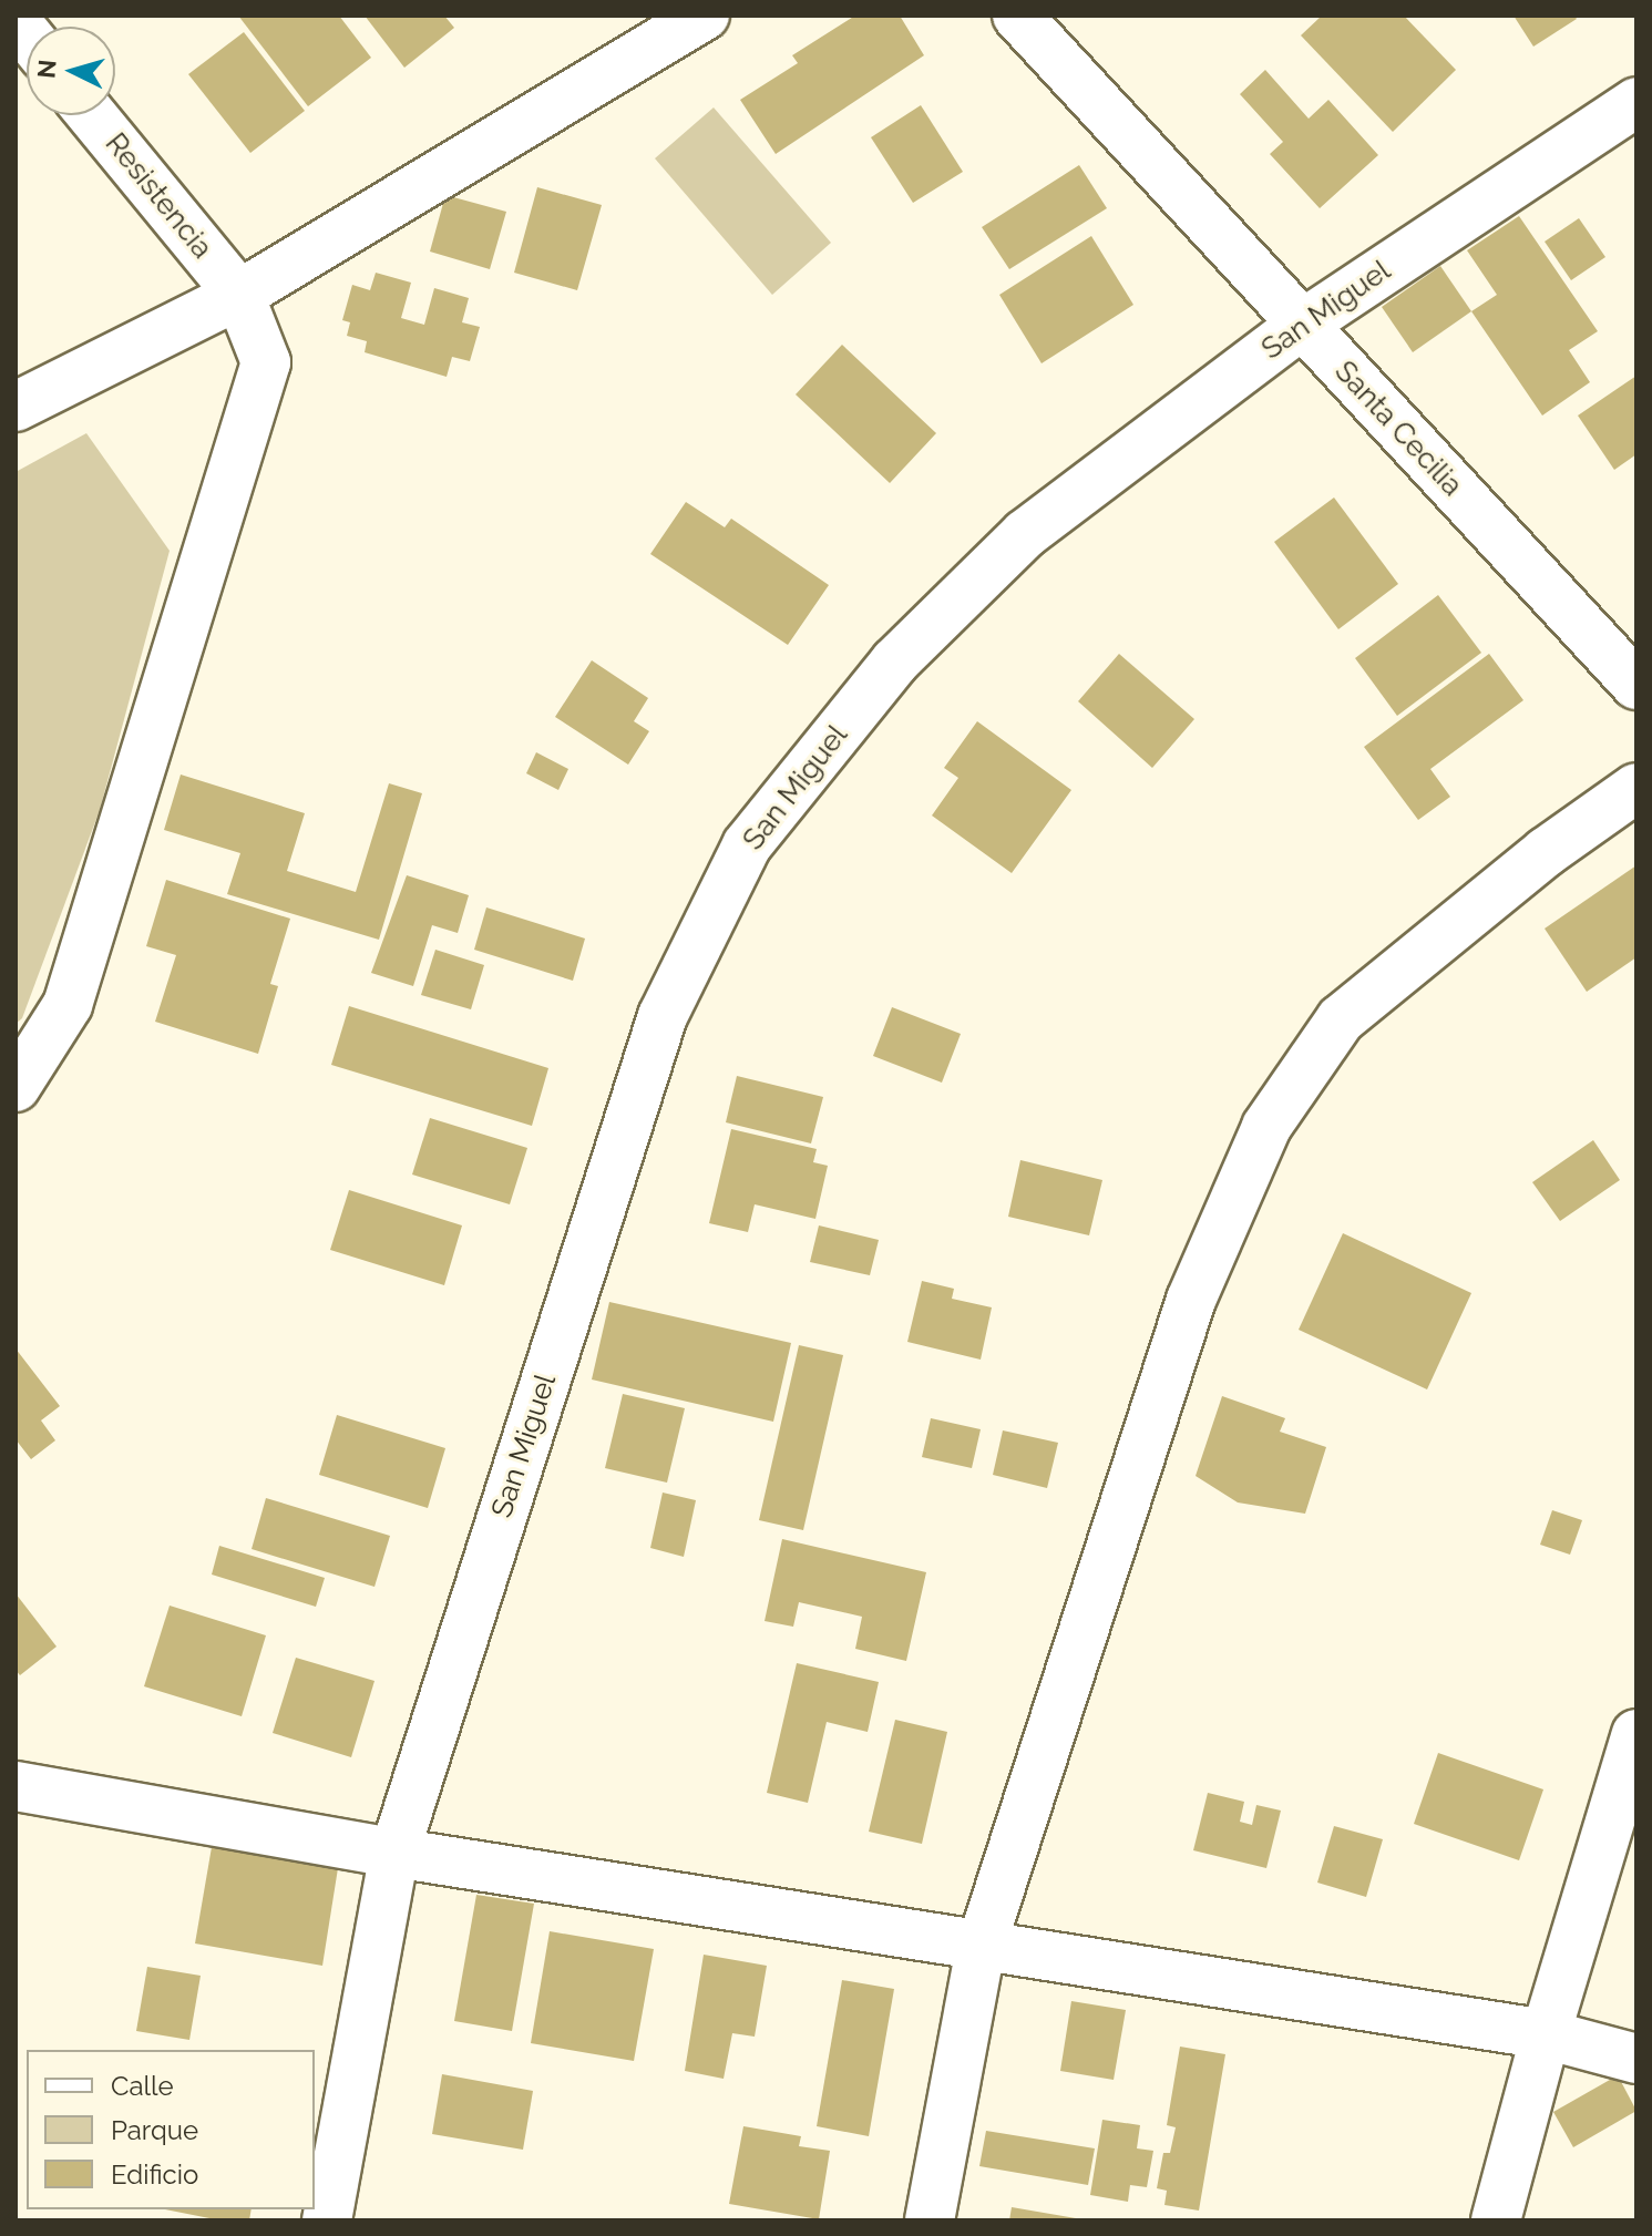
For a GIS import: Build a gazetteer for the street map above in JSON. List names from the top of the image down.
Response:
{
  "streets": {
    "street": ["Resistencia", "San Miguel", "Santa Cecilia"]
  },
  "crossings": [
    ["San Miguel", "Santa Cecilia"]
  ],
  "legend": ["Calle", "Parque", "Edificio"],
  "north": "left"
}
